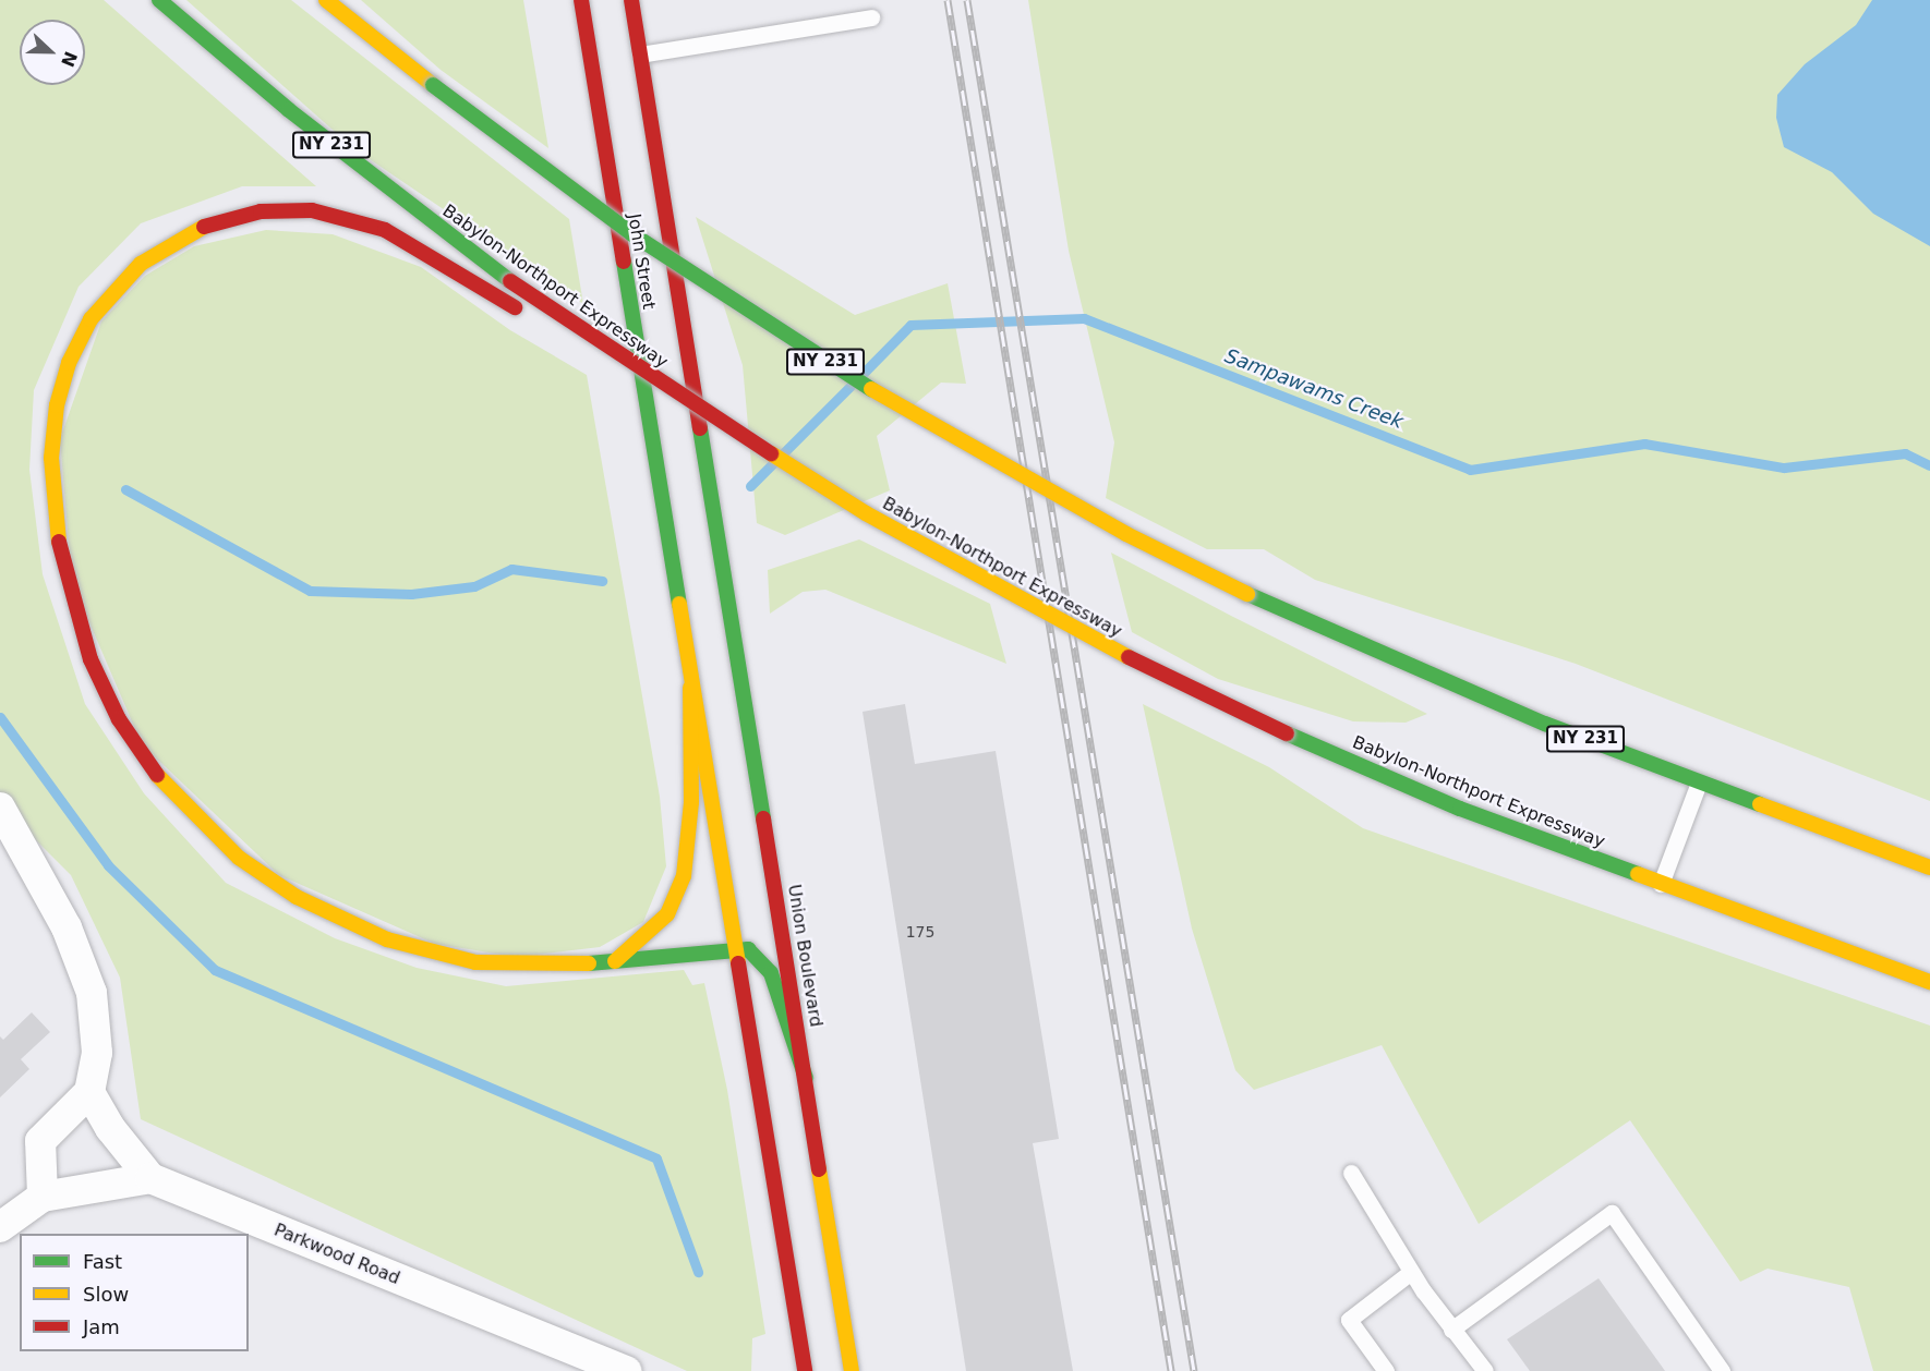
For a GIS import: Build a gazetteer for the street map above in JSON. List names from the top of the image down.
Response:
{
  "streets": {
    "main road": [
      "NY 231",
      "John Street",
      "Babylon-Northport Expressway",
      "Union Boulevard"
    ],
    "street": ["Parkwood Road"]
  },
  "crossings": [
    ["John Street", "Union Boulevard"]
  ],
  "water": ["Sampawams Creek"],
  "house_numbers": ["175"],
  "legend": ["Fast", "Slow", "Jam"],
  "north": "right"
}
